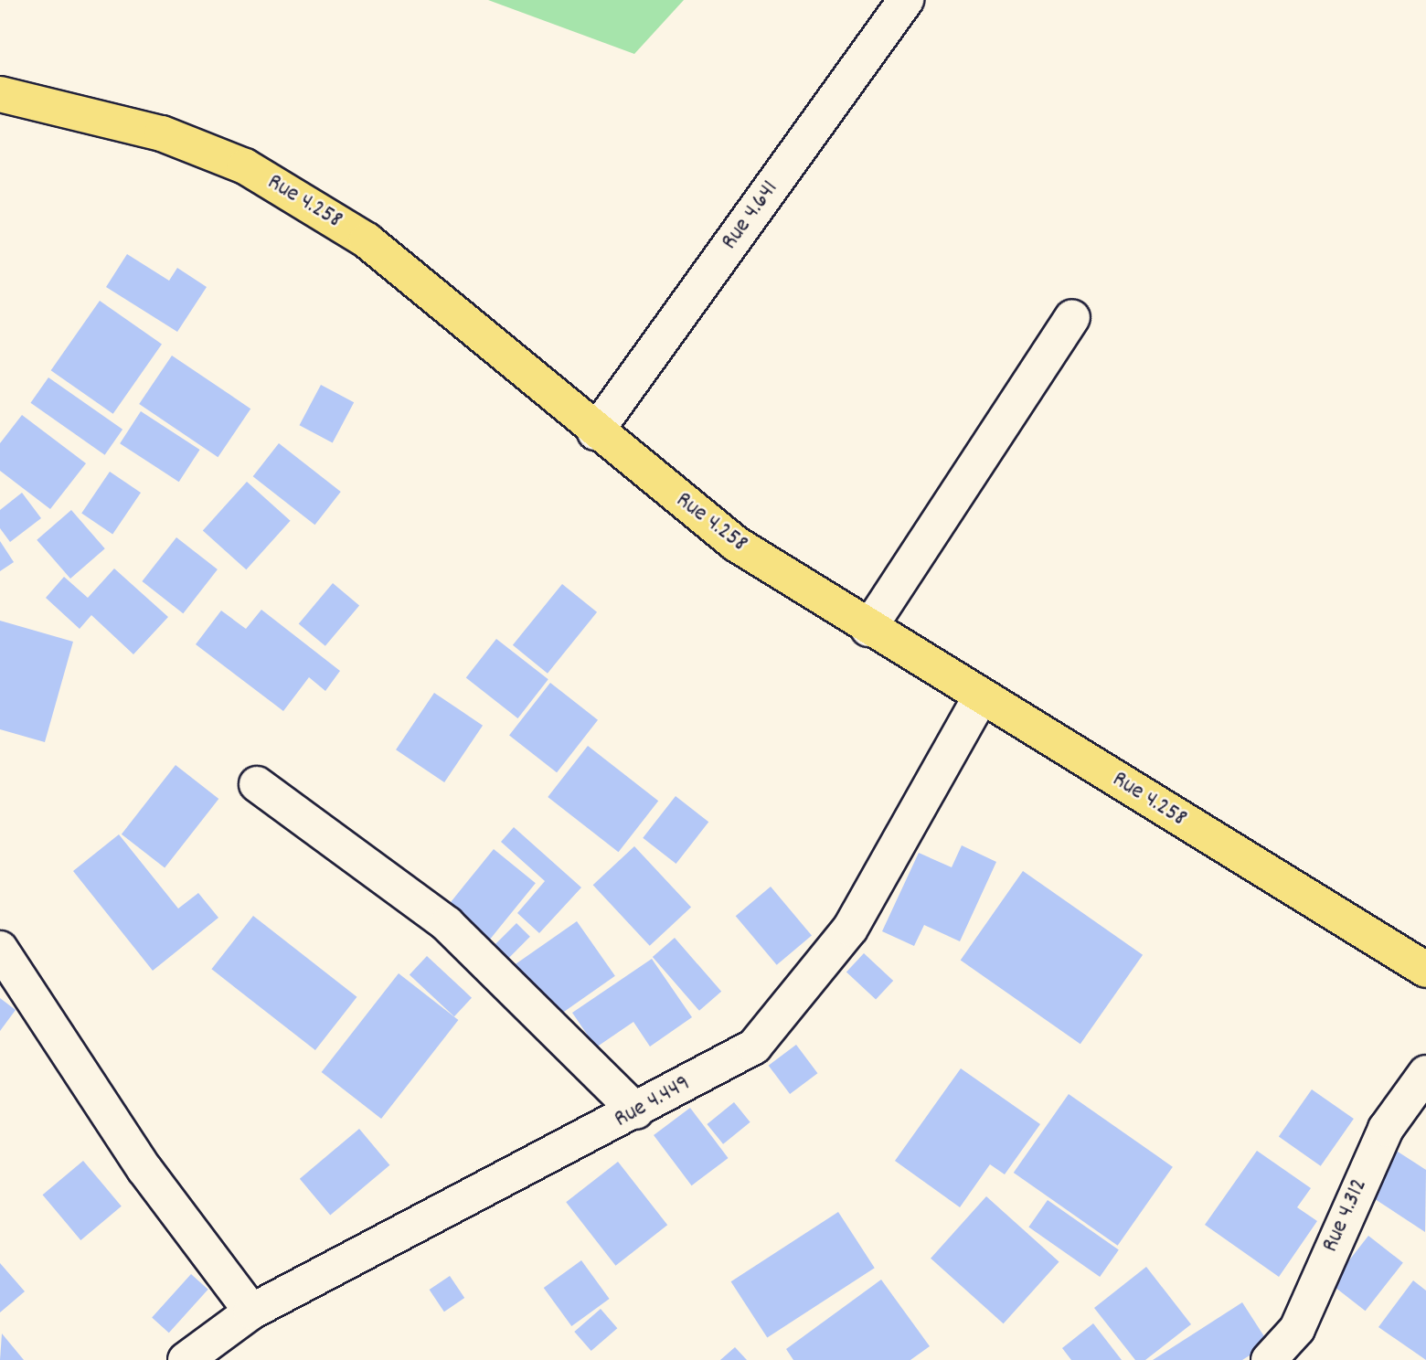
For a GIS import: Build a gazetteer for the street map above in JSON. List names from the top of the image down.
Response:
{
  "streets": {
    "highway": ["Rue 4.258"],
    "street": ["Rue 4.641", "Rue 4.449", "Rue 4.312"]
  },
  "crossings": [
    ["Rue 4.258", "Rue 4.641"],
    ["Rue 4.258", "Rue 4.449"]
  ]
}
